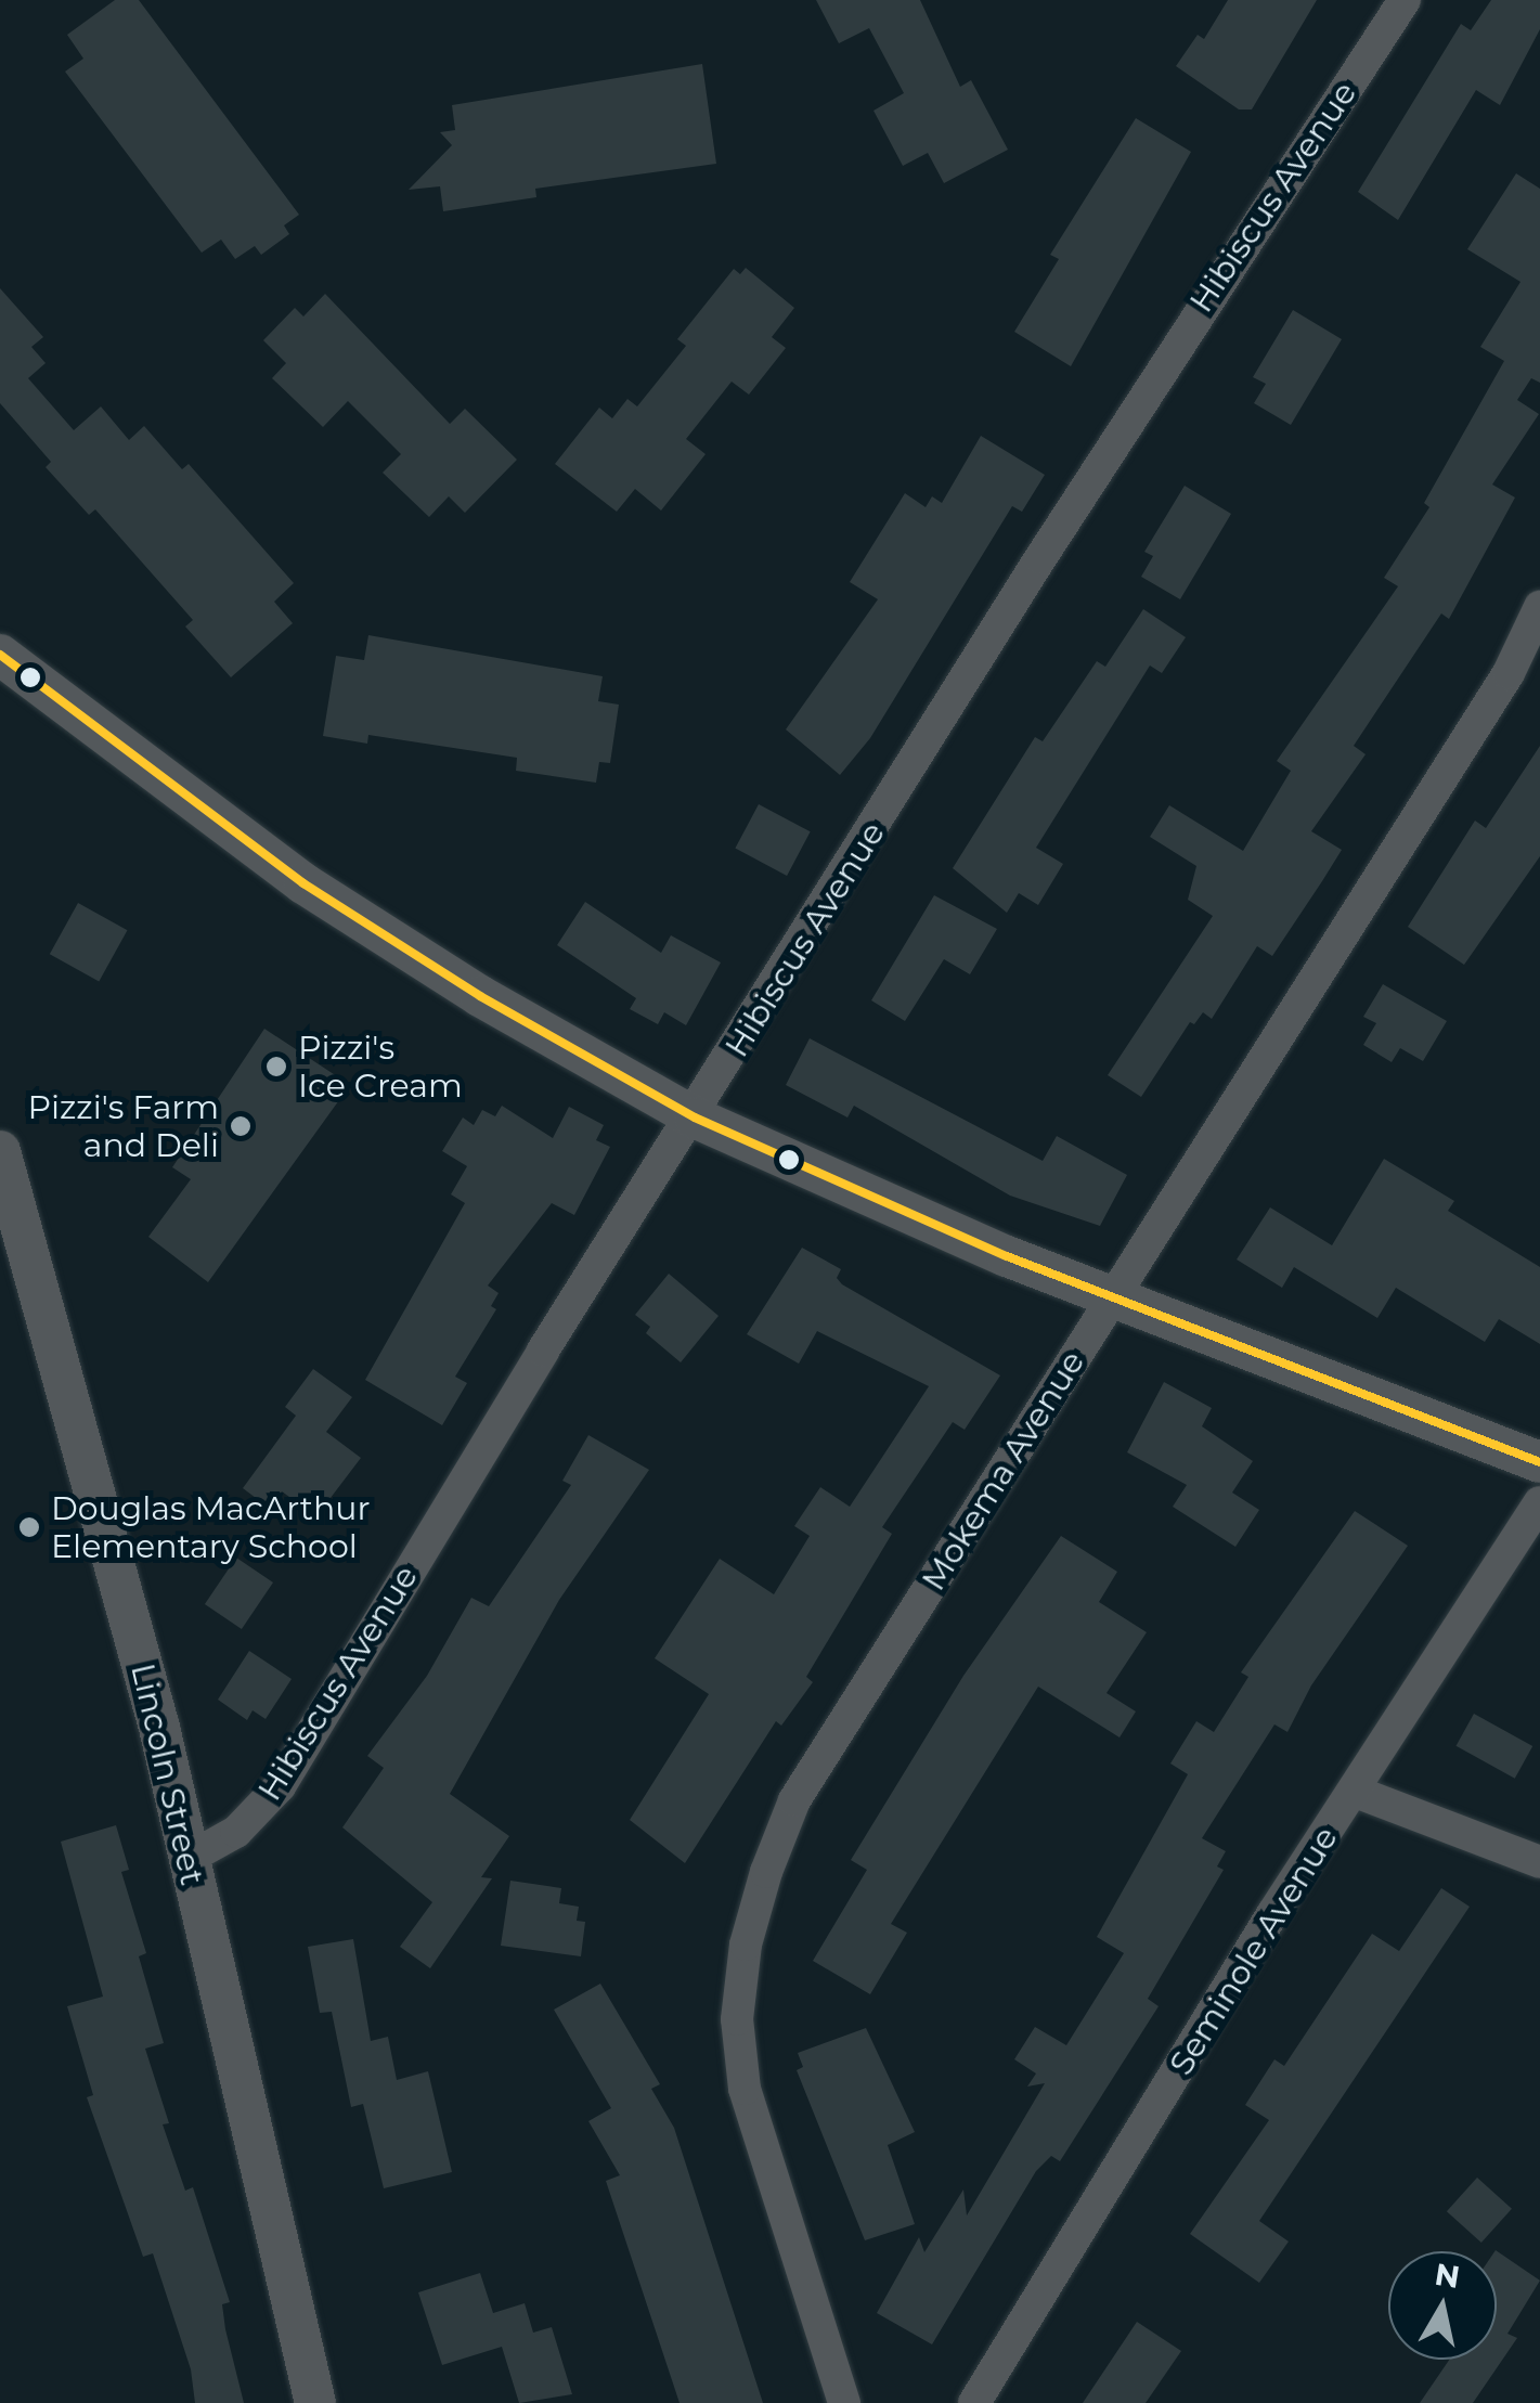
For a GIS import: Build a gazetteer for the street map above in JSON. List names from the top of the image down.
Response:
{
  "streets": {
    "street": [
      "Hibiscus Avenue",
      "Mokema Avenue",
      "Lincoln Street",
      "Seminole Avenue"
    ]
  },
  "crossings": [
    ["Hibiscus Avenue", "Lincoln Street"]
  ],
  "places": ["Pizzi's Ice Cream", "Pizzi's Farm and Deli", "Douglas MacArthur Elementary School"],
  "north": "top"
}
